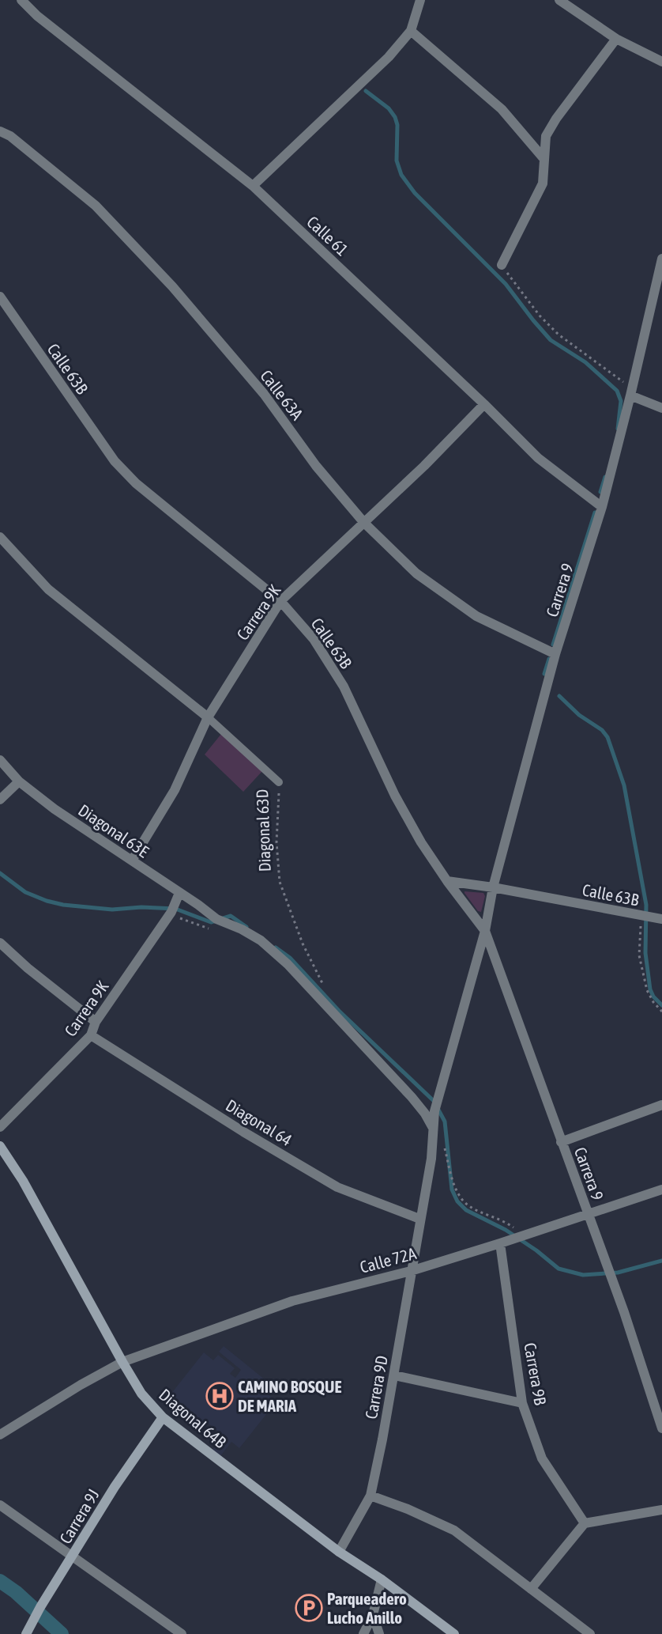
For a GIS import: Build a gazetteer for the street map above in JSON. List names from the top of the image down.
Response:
{
  "streets": {
    "street": [
      "Calle 61",
      "Calle 63B",
      "Calle 63A",
      "Carrera 9",
      "Carrera 9K",
      "Diagonal 63E",
      "Diagonal 63D",
      "Diagonal 64",
      "Calle 72A",
      "Carrera 9B",
      "Carrera 9D",
      "Diagonal 64B",
      "Carrera 9J"
    ]
  },
  "crossings": [
    ["Calle 61", "Carrera 9"],
    ["Calle 61", "Carrera 9K"],
    ["Calle 63B", "Carrera 9"],
    ["Calle 63B", "Carrera 9K"],
    ["Calle 63A", "Carrera 9"],
    ["Calle 63A", "Carrera 9K"],
    ["Carrera 9", "Calle 72A"],
    ["Carrera 9K", "Diagonal 63E"],
    ["Carrera 9K", "Diagonal 63D"],
    ["Carrera 9K", "Diagonal 64"],
    ["Diagonal 64", "Carrera 9D"],
    ["Calle 72A", "Carrera 9B"],
    ["Calle 72A", "Carrera 9D"],
    ["Calle 72A", "Diagonal 64B"],
    ["Carrera 9D", "Diagonal 64B"],
    ["Diagonal 64B", "Carrera 9J"]
  ],
  "places": {
    "hospital": ["CAMINO BOSQUE DE MARIA"],
    "parking": ["Parqueadero Lucho Anillo"]
  }
}
